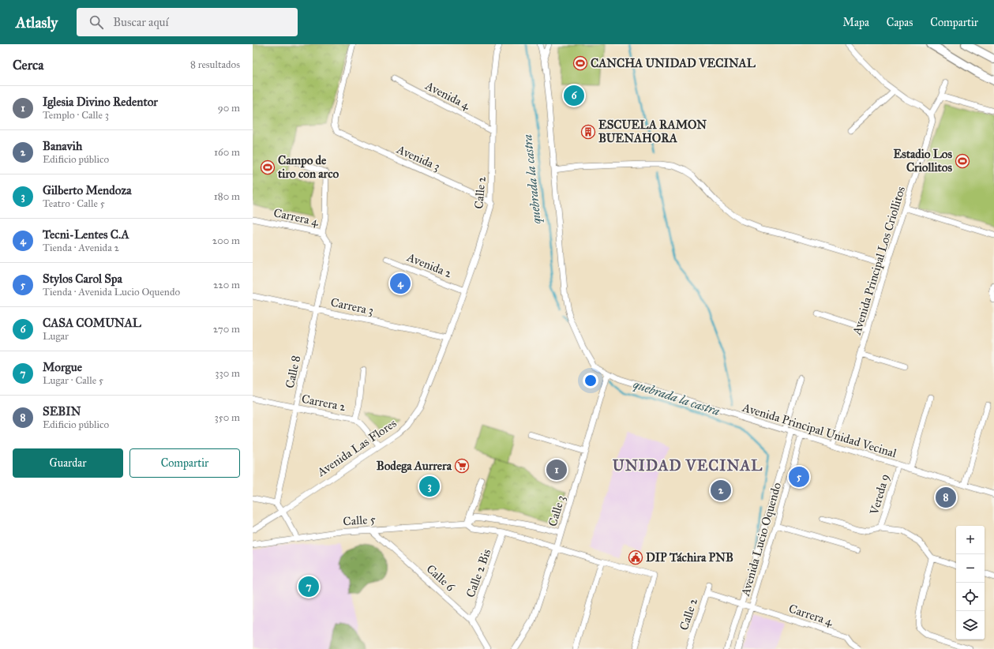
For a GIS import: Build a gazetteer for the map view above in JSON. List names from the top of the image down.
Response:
{
  "streets": {
    "street": [
      "Avenida 4",
      "Avenida 3",
      "Calle 2",
      "Carrera 4",
      "Avenida Principal Los Criollitos",
      "Avenida 2",
      "Carrera 3",
      "Calle 8",
      "Carrera 2",
      "Avenida Principal Unidad Vecinal",
      "Avenida Las Flores",
      "Vereda 9",
      "Calle 3",
      "Calle 5",
      "Avenida Lucio Oquendo",
      "Calle 2 Bis",
      "Calle 6"
    ]
  },
  "crossings": [
    ["Avenida 4", "Calle 2"],
    ["Avenida 3", "Calle 2"],
    ["Calle 2", "Avenida 2"],
    ["Calle 2", "Carrera 3"],
    ["Calle 2", "Avenida Las Flores"],
    ["Carrera 4", "Calle 8"],
    ["Carrera 4", "Avenida Lucio Oquendo"],
    ["Avenida Principal Los Criollitos", "Avenida Principal Unidad Vecinal"],
    ["Carrera 3", "Calle 8"],
    ["Carrera 3", "Avenida Las Flores"],
    ["Calle 8", "Carrera 2"],
    ["Carrera 2", "Avenida Las Flores"],
    ["Avenida Principal Unidad Vecinal", "Vereda 9"],
    ["Avenida Principal Unidad Vecinal", "Calle 3"],
    ["Avenida Principal Unidad Vecinal", "Avenida Lucio Oquendo"],
    ["Calle 3", "Calle 5"],
    ["Calle 5", "Calle 2 Bis"],
    ["Calle 5", "Calle 6"],
    ["Calle 2 Bis", "Calle 6"]
  ],
  "districts": ["UNIDAD VECINAL"],
  "water": ["quebrada la castra"],
  "places": {
    "sports": ["CANCHA UNIDAD VECINAL", "Estadio Los Criollitos", "Campo de tiro con arco"],
    "building": ["ESCUELA RAMON BUENAHORA"],
    "supermarket": ["Bodega Aurrera"],
    "public building": ["DIP Táchira PNB"]
  },
  "page": {
    "header": "Atlasly",
    "search": "Buscar aquí",
    "nav": ["Mapa", "Capas", "Compartir"],
    "heading": ["Cerca", "8 resultados"],
    "pins": [
      "6",
      "4",
      "1",
      "5",
      "3",
      "2",
      "8",
      "7"
    ],
    "list": [
      {
        "mark": "1",
        "name": "Iglesia Divino Redentor",
        "note": "Templo · Calle 3",
        "value": "90 m"
      },
      {
        "mark": "2",
        "name": "Banavih",
        "note": "Edificio público",
        "value": "160 m"
      },
      {
        "mark": "3",
        "name": "Gilberto Mendoza",
        "note": "Teatro · Calle 5",
        "value": "180 m"
      },
      {
        "mark": "4",
        "name": "Tecni-Lentes C.A",
        "note": "Tienda · Avenida 2",
        "value": "200 m"
      },
      {
        "mark": "5",
        "name": "Stylos Carol Spa",
        "note": "Tienda · Avenida Lucio Oquendo",
        "value": "220 m"
      },
      {
        "mark": "6",
        "name": "CASA COMUNAL",
        "note": "Lugar",
        "value": "270 m"
      },
      {
        "mark": "7",
        "name": "Morgue",
        "note": "Lugar · Calle 5",
        "value": "330 m"
      },
      {
        "mark": "8",
        "name": "SEBIN",
        "note": "Edificio público",
        "value": "350 m"
      }
    ],
    "buttons": ["Guardar", "Compartir"],
    "map_buttons": ["+", "−"]
  }
}
